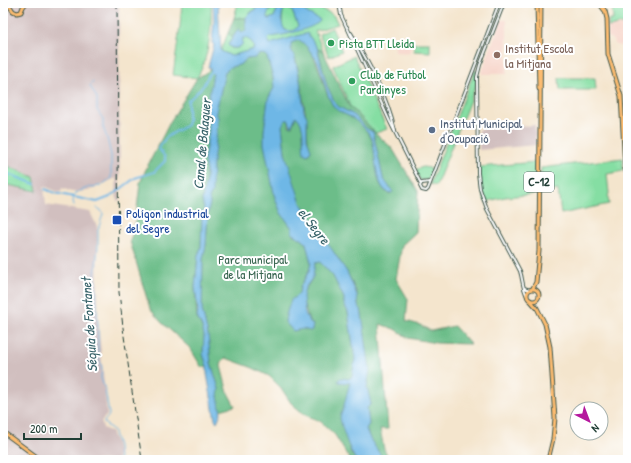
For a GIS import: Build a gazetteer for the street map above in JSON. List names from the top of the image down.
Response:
{
  "streets": {
    "main road": ["C-12"]
  },
  "water": ["Canal de Balaguer", "el Segre", "Séquia de Fontanet"],
  "parks": ["Parc municipal de la Mitjana"],
  "places": {
    "other": [
      "Pista BTT Lleida",
      "Institut Escola la Mitjana",
      "Club de Futbol Pardinyes",
      "Institut Municipal d'Ocupació"
    ],
    "transit": ["Polígon industrial del Segre"]
  },
  "scale_bar": "200 m",
  "north": "bottom right"
}
